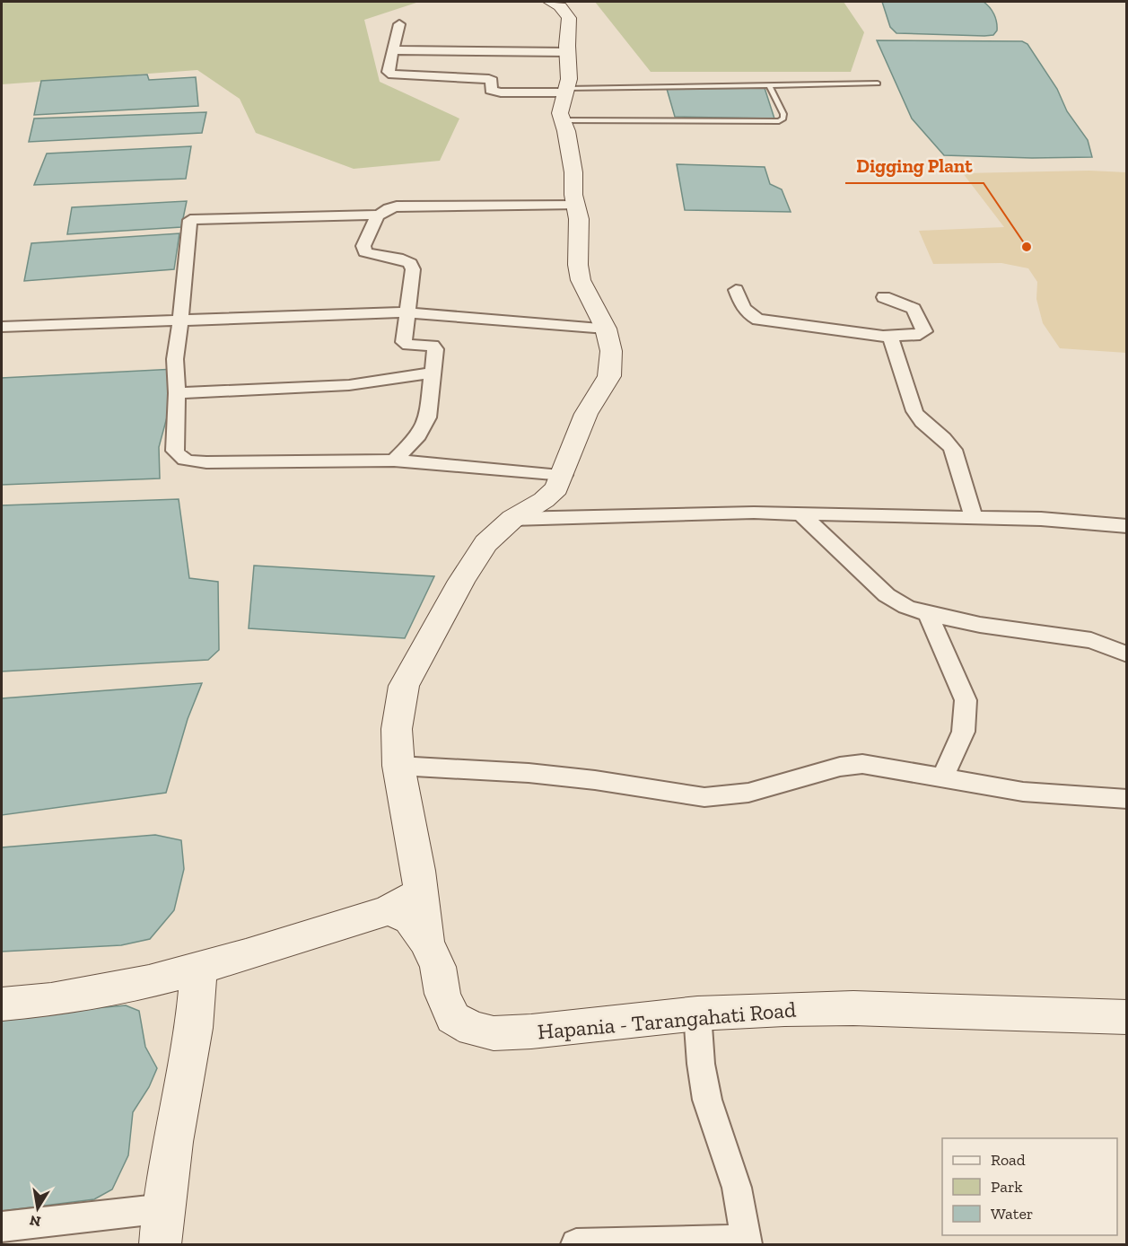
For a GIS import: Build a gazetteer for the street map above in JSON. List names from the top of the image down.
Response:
{
  "streets": {
    "street": ["Hapania - Tarangahati Road"]
  },
  "places": ["Digging Plant"],
  "legend": ["Road", "Park", "Water"],
  "north": "bottom"
}
